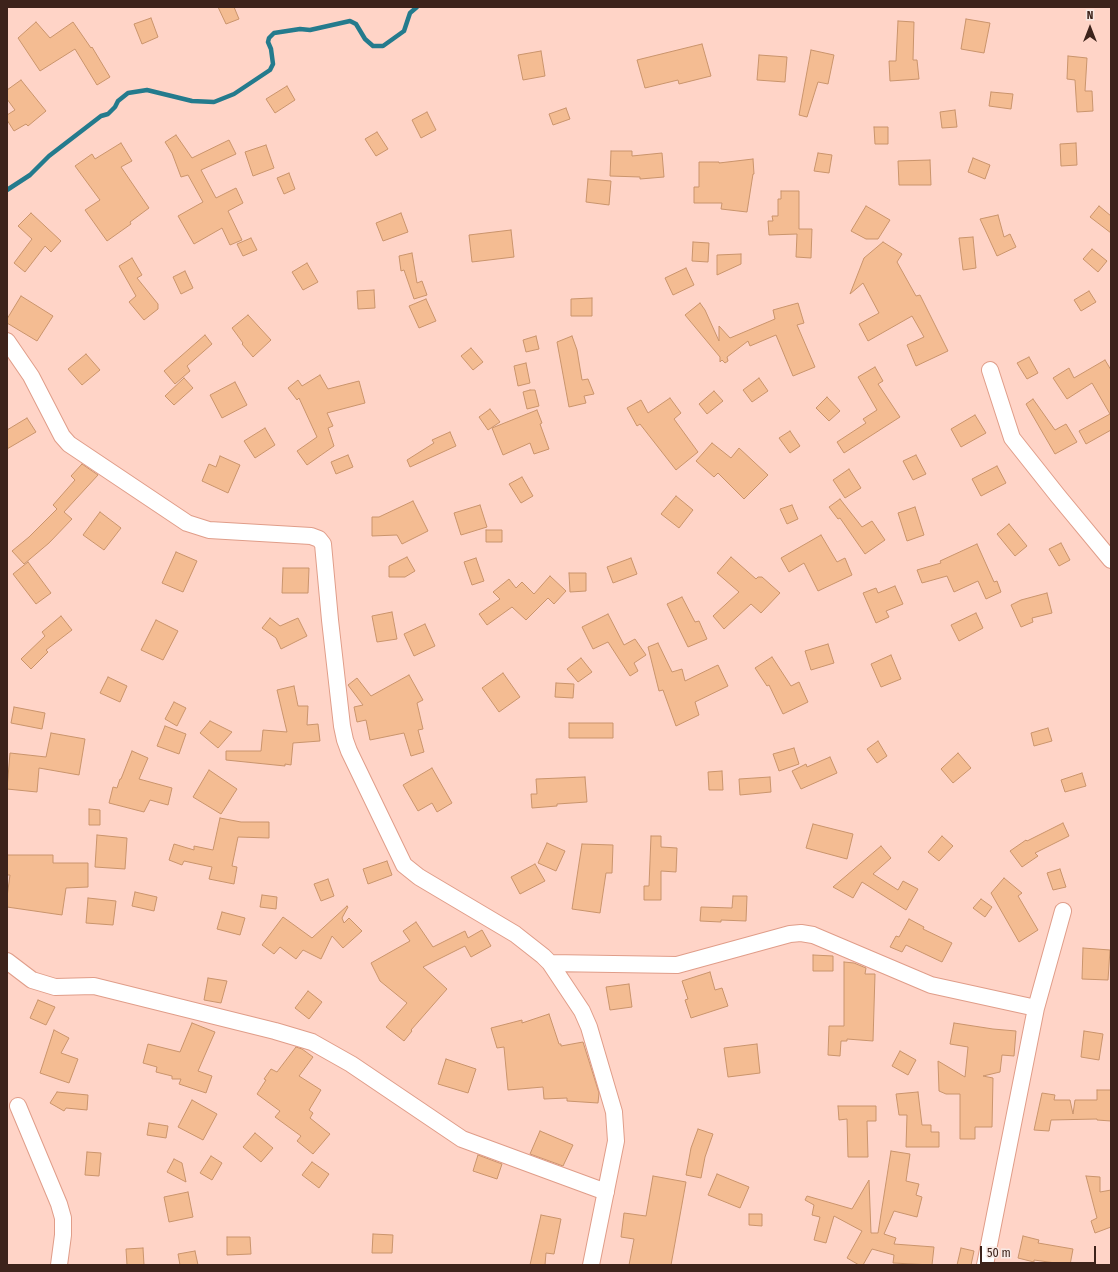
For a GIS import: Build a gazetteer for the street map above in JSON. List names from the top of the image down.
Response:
{
  "scale_bar": "50 m",
  "north": "top"
}
